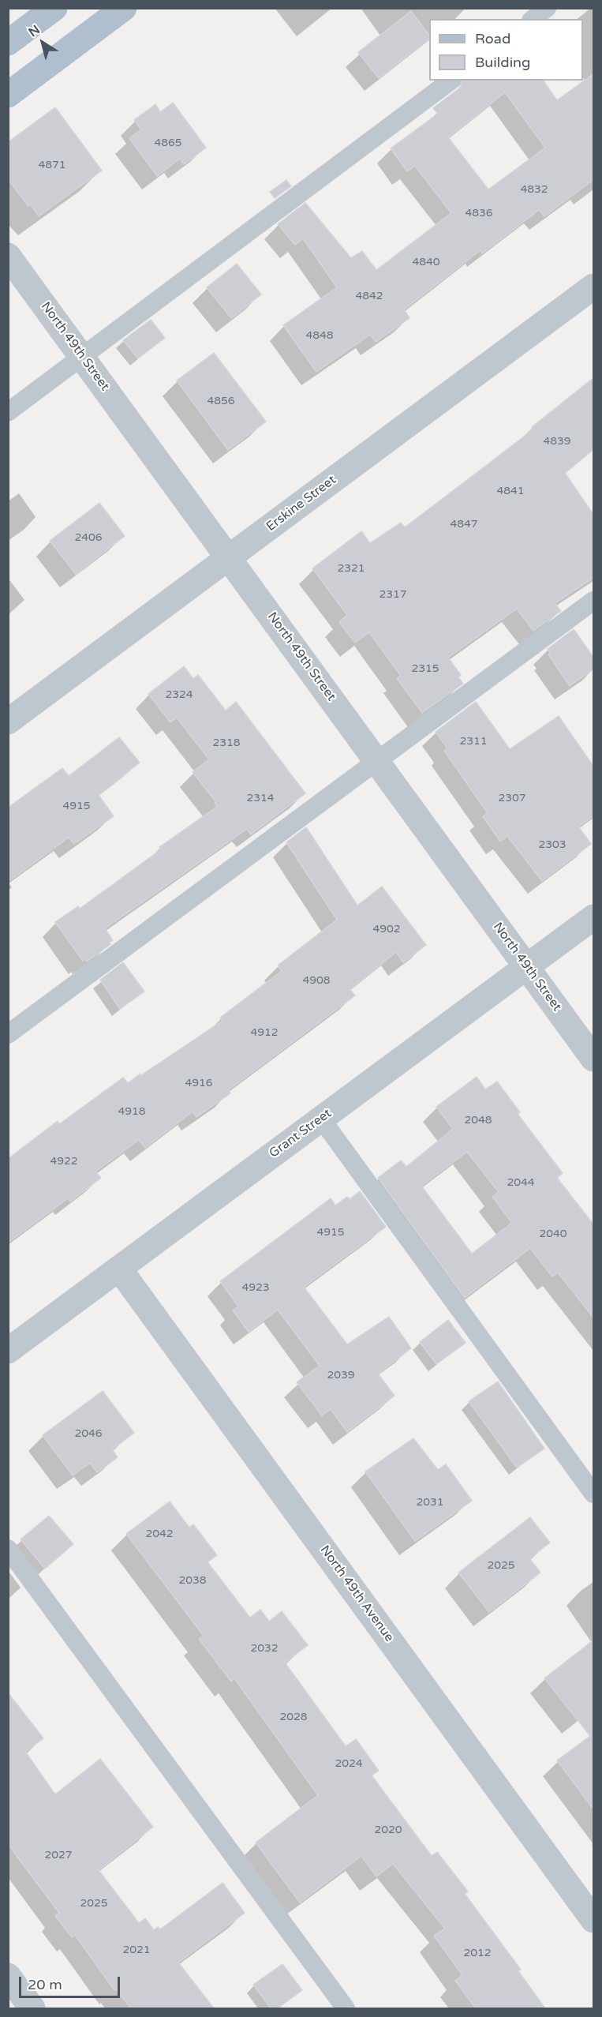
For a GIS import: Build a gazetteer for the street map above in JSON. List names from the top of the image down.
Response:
{
  "streets": {
    "street": [
      "North 49th Street",
      "Erskine Street",
      "Grant Street",
      "North 49th Avenue"
    ]
  },
  "crossings": [
    ["North 49th Street", "Erskine Street"],
    ["North 49th Street", "Grant Street"],
    ["Grant Street", "North 49th Avenue"]
  ],
  "house_numbers": [
    "4865",
    "4871",
    "4832",
    "4836",
    "4840",
    "4842",
    "4848",
    "4856",
    "4839",
    "4841",
    "4847",
    "2406",
    "2321",
    "2317",
    "2315",
    "2324",
    "2311",
    "2318",
    "2314",
    "2307",
    "4915",
    "2303",
    "4902",
    "4908",
    "4912",
    "4916",
    "4918",
    "2048",
    "4922",
    "2044",
    "4915",
    "2040",
    "4923",
    "2039",
    "2046",
    "2031",
    "2042",
    "2025",
    "2038",
    "2032",
    "2028",
    "2024",
    "2020",
    "2027",
    "2025",
    "2021",
    "2012"
  ],
  "legend": ["Road", "Building"],
  "scale_bar": "20 m",
  "north": "top left"
}
